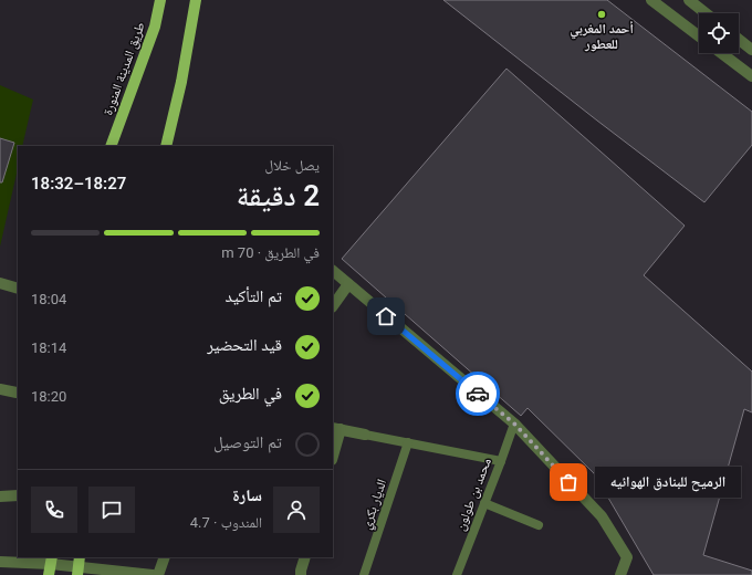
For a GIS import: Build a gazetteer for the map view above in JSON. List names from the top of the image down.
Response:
{
  "streets": {
    "main road": ["طريق المدينة المنورة"],
    "street": ["محمد بن طولون", "الديار بكري"]
  },
  "places": ["أحمد المغربي للعطور", "الرميح للبنادق الهوائيه"],
  "page": {
    "heading": ["2 دقيقة", "يصل خلال", "18:27–18:32"],
    "panel": ["سارة", "المندوب · 4.7"],
    "bar": "في الطريق · 70 m",
    "list": [
      ["تم التأكيد", "18:04"],
      ["قيد التحضير", "18:14"],
      ["في الطريق", "18:20"],
      "تم التوصيل"
    ],
    "bubble": "الرميح للبنادق الهوائيه"
  }
}
